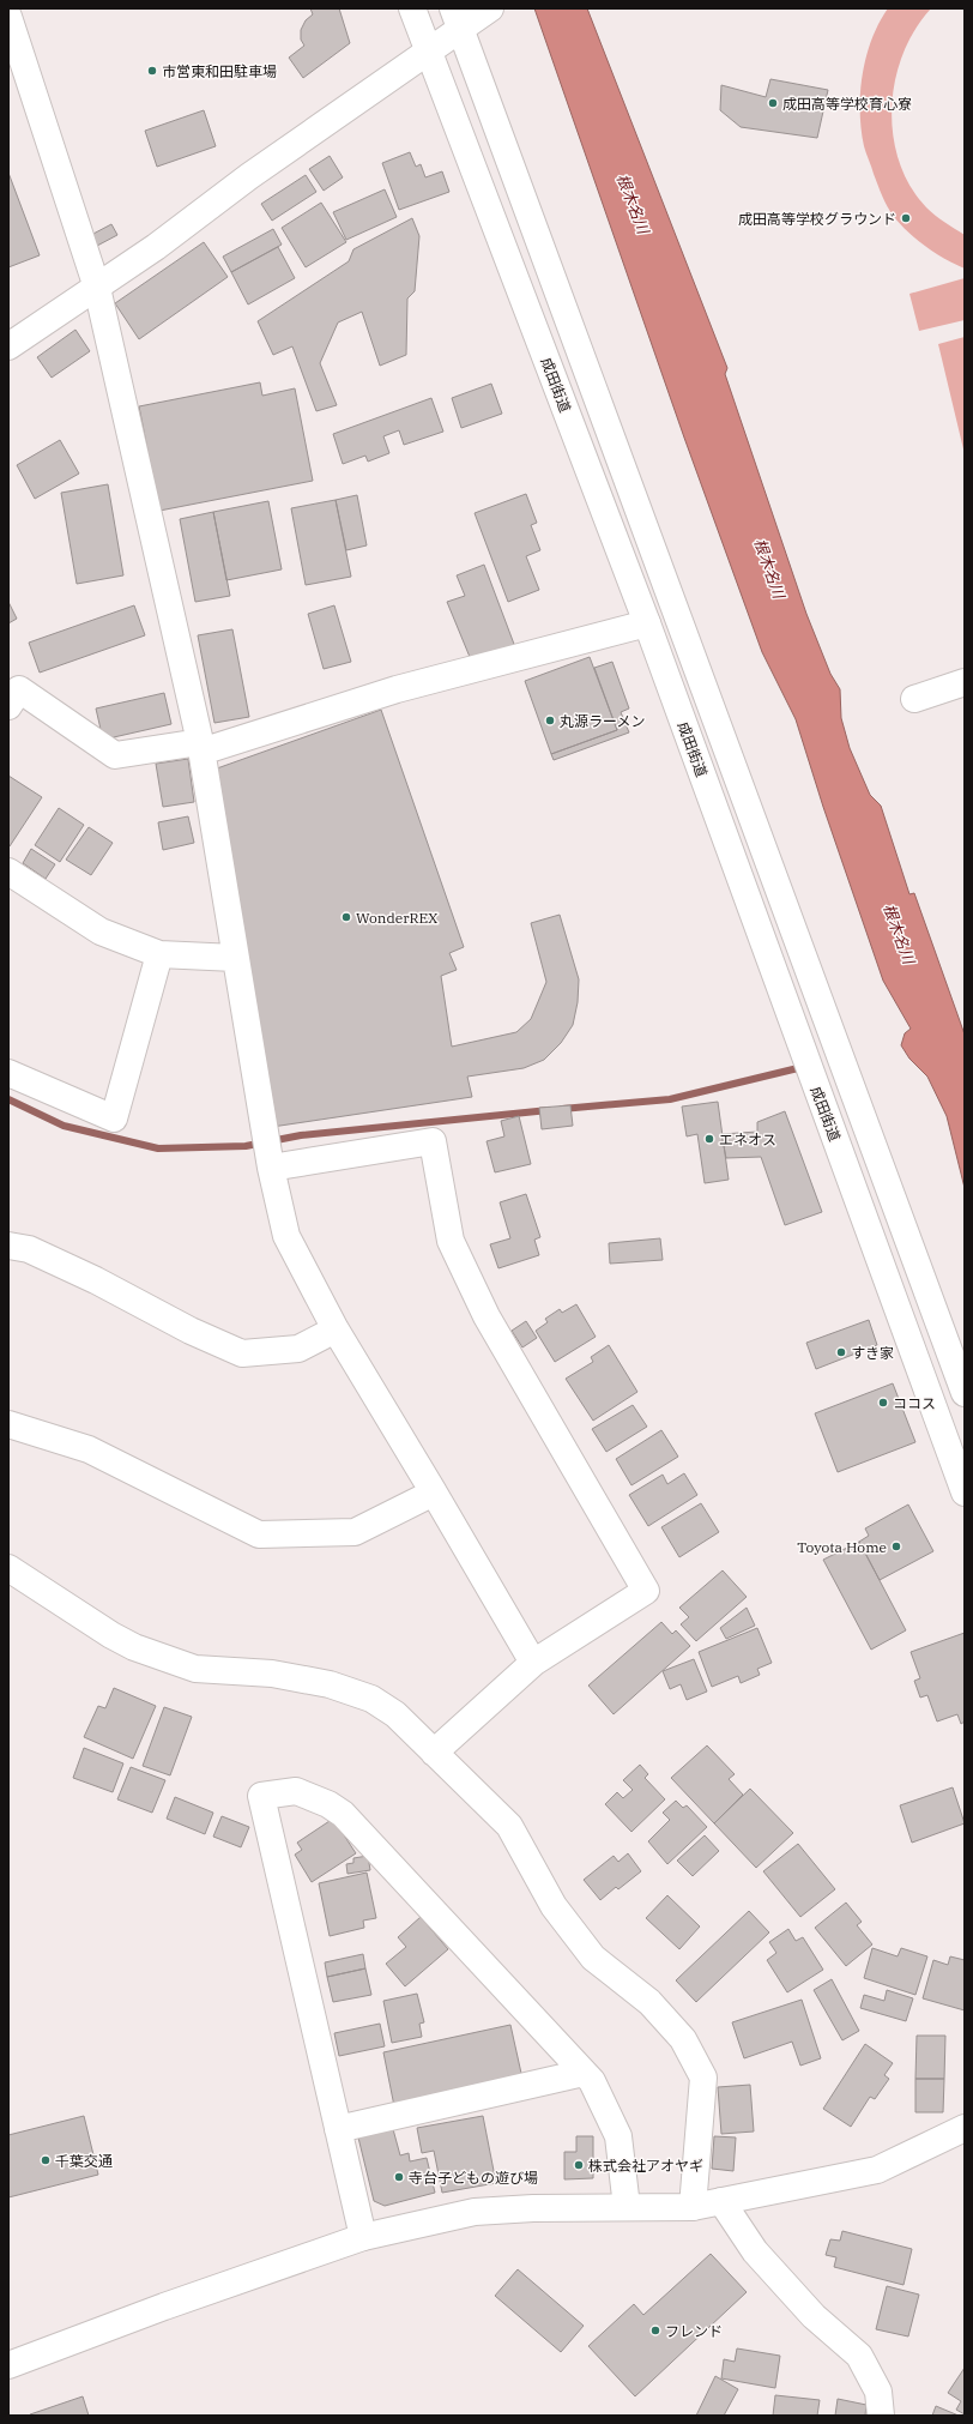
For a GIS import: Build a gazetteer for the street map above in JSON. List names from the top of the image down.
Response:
{
  "streets": {
    "main road": ["成田街道"]
  },
  "water": ["根木名川"],
  "places": [
    "市営東和田駐車場",
    "成田高等学校育心寮",
    "成田高等学校グラウンド",
    "丸源ラーメン",
    "WonderREX",
    "エネオス",
    "すき家",
    "ココス",
    "Toyota Home",
    "千葉交通",
    "株式会社アオヤギ",
    "寺台子どもの遊び場",
    "フレンド"
  ]
}
